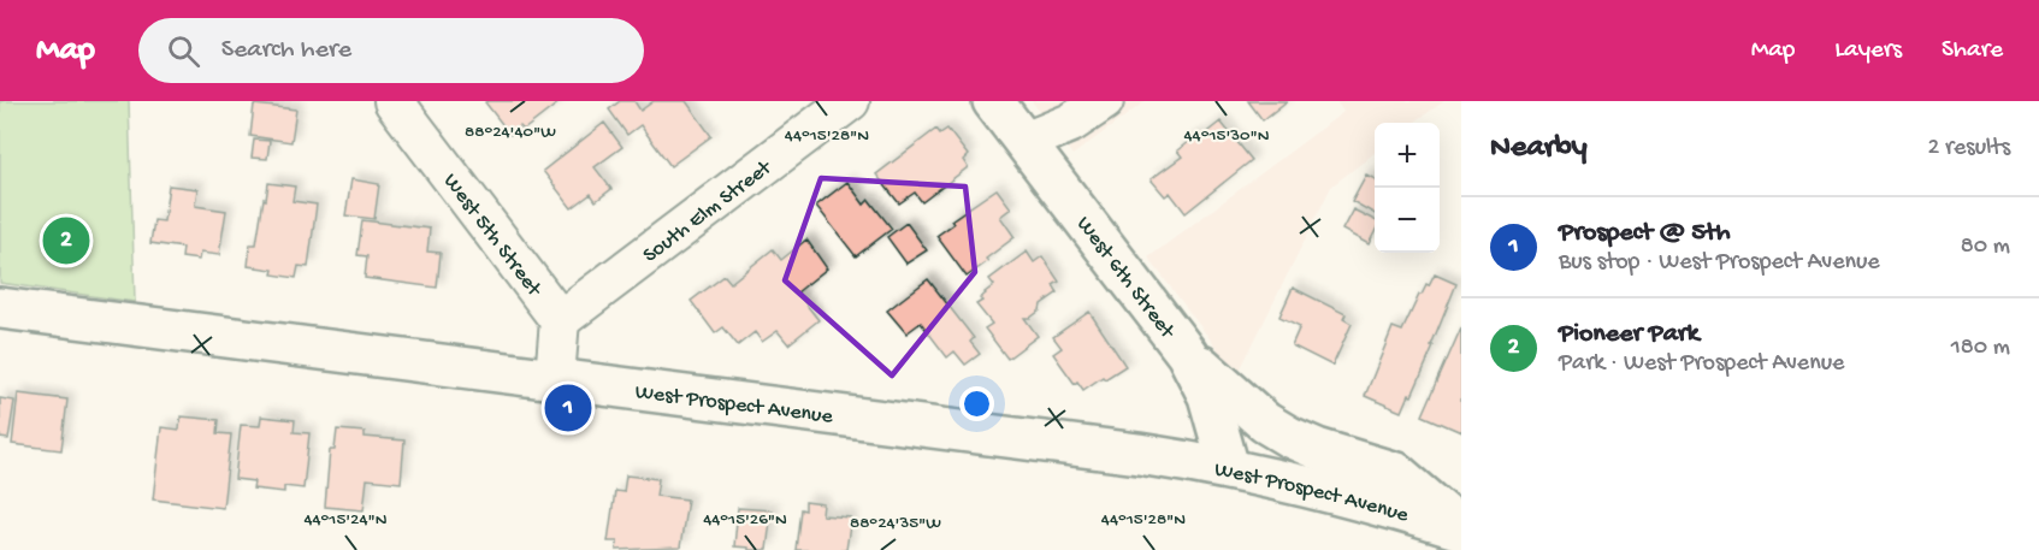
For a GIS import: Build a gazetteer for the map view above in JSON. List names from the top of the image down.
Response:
{
  "streets": {
    "main road": ["West 6th Street", "West Prospect Avenue"],
    "street": ["South Elm Street", "West 5th Street"]
  },
  "crossings": [
    ["South Elm Street", "West 5th Street"],
    ["West 6th Street", "West Prospect Avenue"]
  ],
  "page": {
    "header": "Map",
    "search": "Search here",
    "nav": ["Map", "Layers", "Share"],
    "heading": ["Nearby", "2 results"],
    "map_buttons": ["+", "−"],
    "list": [
      {
        "mark": "1",
        "name": "Prospect @ 5th",
        "note": "Bus stop · West Prospect Avenue",
        "value": "80 m"
      },
      {
        "mark": "2",
        "name": "Pioneer Park",
        "note": "Park · West Prospect Avenue",
        "value": "180 m"
      }
    ],
    "pins": ["2", "1"]
  },
  "coordinates": [
    "88°24'40\"W",
    "44°15'28\"N",
    "44°15'30\"N",
    "44°15'24\"N",
    "44°15'26\"N",
    "88°24'35\"W"
  ]
}
